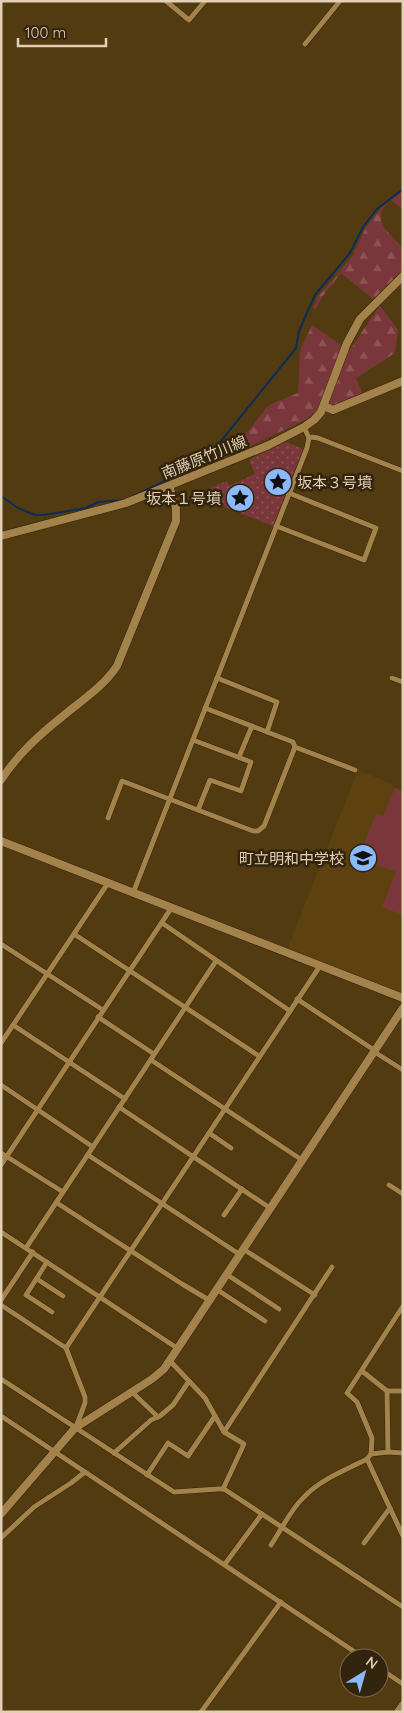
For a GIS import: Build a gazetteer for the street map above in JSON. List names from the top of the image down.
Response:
{
  "streets": {
    "street": ["南藤原竹川線"]
  },
  "places": {
    "place": ["坂本３号墳", "坂本１号墳"],
    "school or university": ["町立明和中学校"]
  },
  "scale_bar": "100 m",
  "north": "top right"
}
